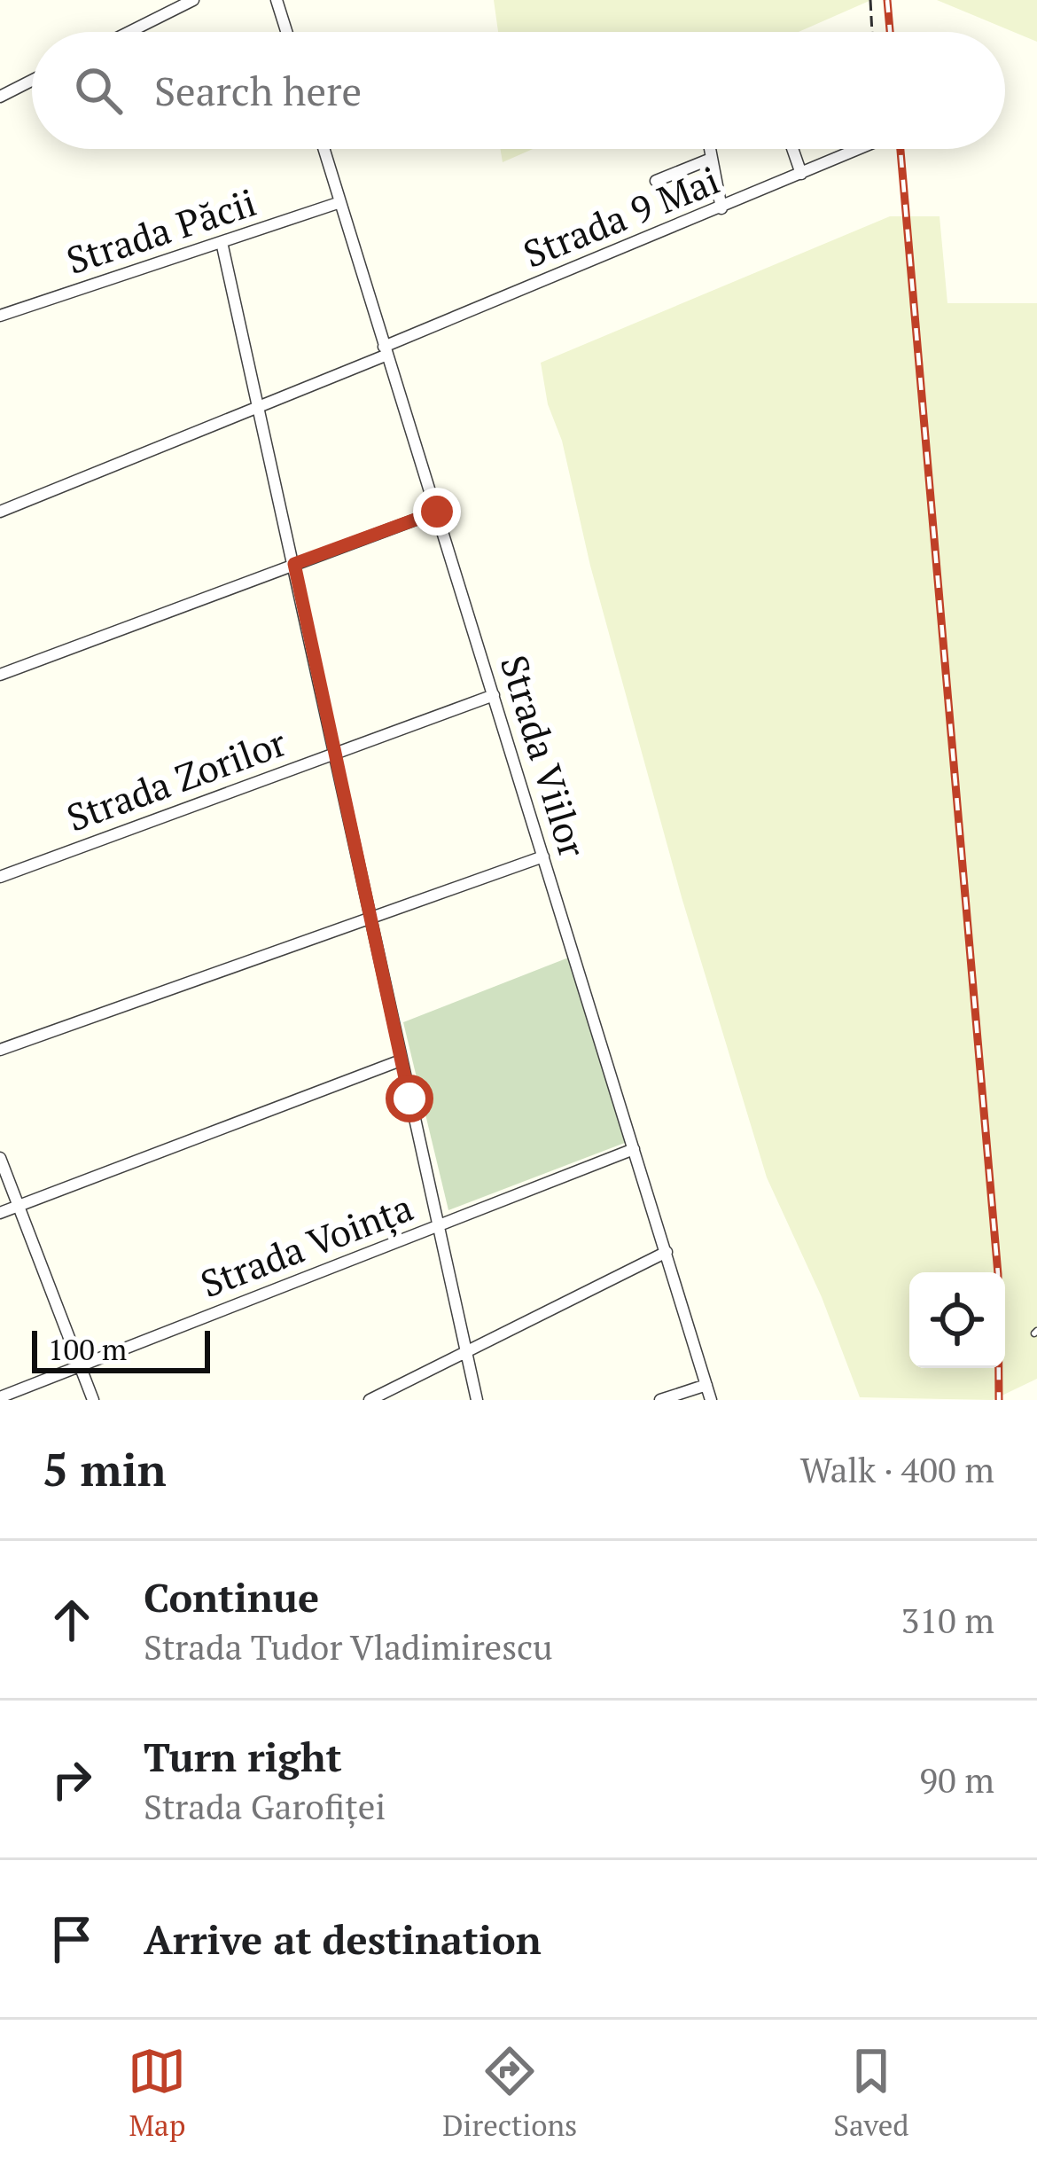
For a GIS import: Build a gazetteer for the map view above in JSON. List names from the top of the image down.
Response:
{
  "streets": {
    "street": [
      "Strada 9 Mai",
      "Strada Păcii",
      "Strada Viilor",
      "Strada Zorilor",
      "Strada Voința"
    ]
  },
  "crossings": [
    ["Strada 9 Mai", "Strada Viilor"],
    ["Strada Păcii", "Strada Viilor"],
    ["Strada Viilor", "Strada Zorilor"],
    ["Strada Viilor", "Strada Voința"]
  ],
  "scale_bar": "100 m",
  "page": {
    "search": "Search here",
    "scale": "100 m",
    "heading": ["5 min", "Walk · 400 m"],
    "list": [
      ["Continue", "Strada Tudor Vladimirescu", "310 m"],
      ["Turn right", "Strada Garofiței", "90 m"],
      "Arrive at destination"
    ],
    "nav": ["Map", "Directions", "Saved"]
  }
}
